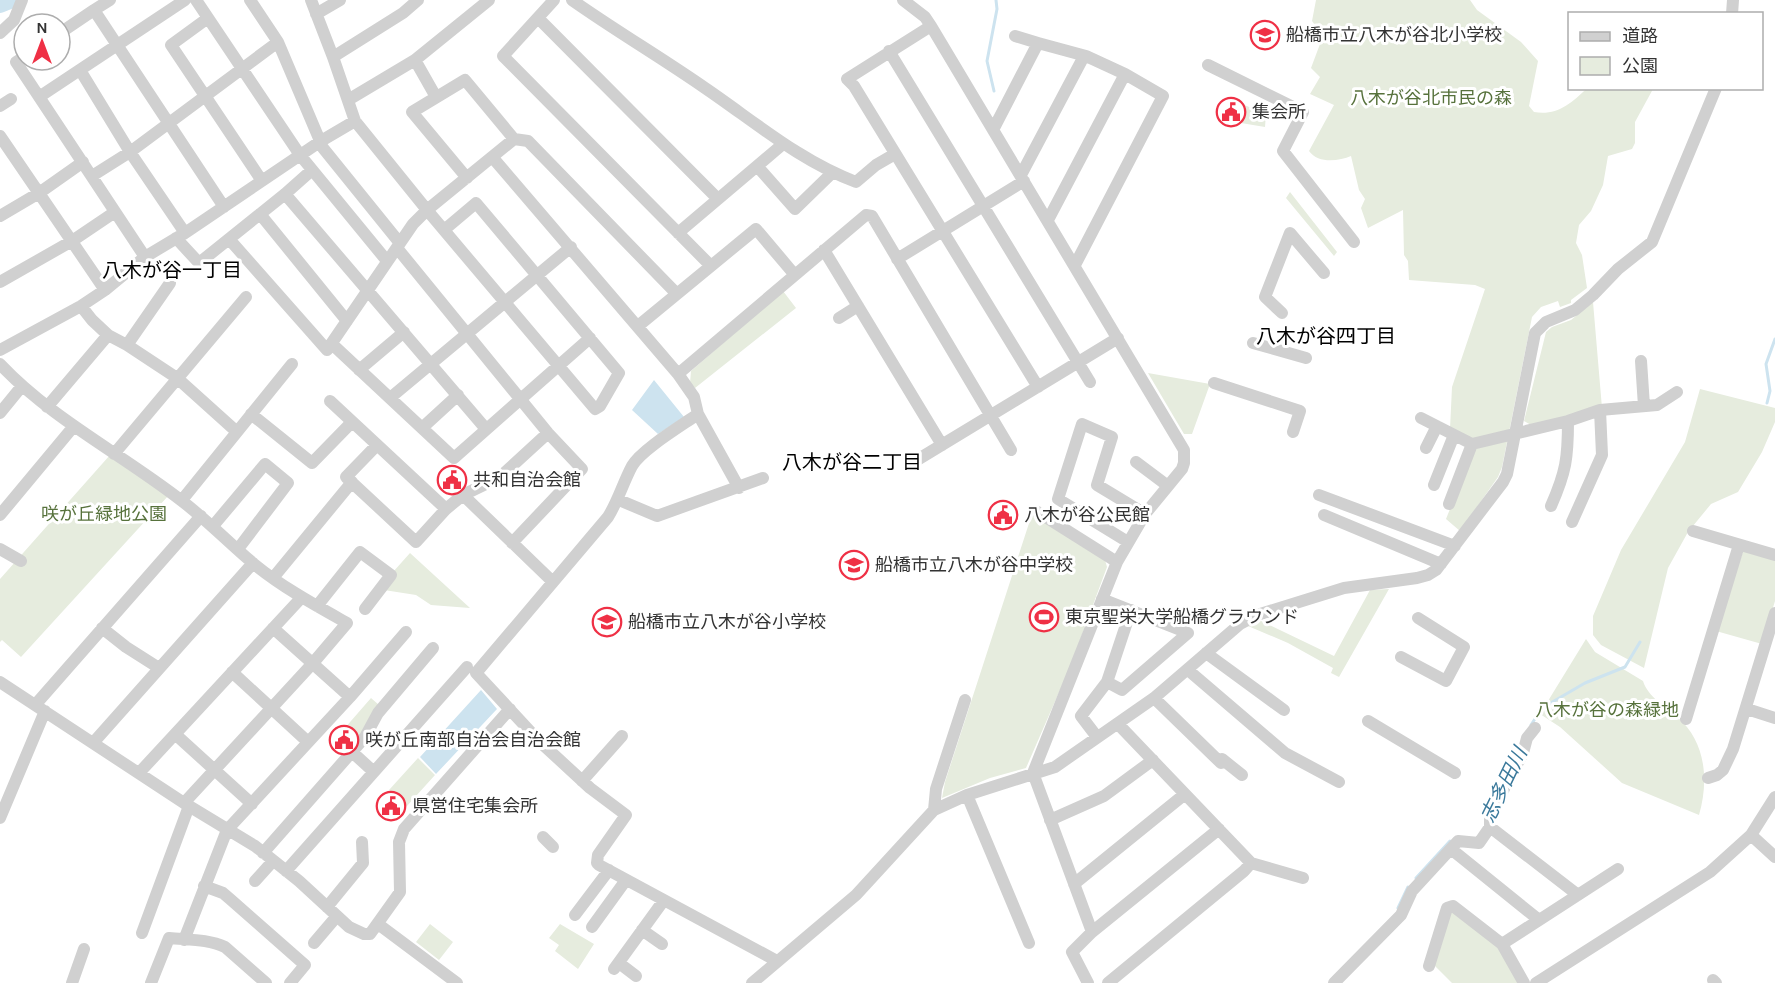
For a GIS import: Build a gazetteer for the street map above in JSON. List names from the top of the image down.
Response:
{
  "districts": ["八木が谷一丁目", "八木が谷四丁目", "八木が谷二丁目"],
  "water": ["志多田川"],
  "parks": ["八木が谷北市民の森", "咲が丘緑地公園", "八木が谷の森緑地"],
  "places": {
    "school or university": ["船橋市立八木が谷北小学校", "船橋市立八木が谷中学校", "船橋市立八木が谷小学校"],
    "public building": [
      "集会所",
      "共和自治会館",
      "八木が谷公民館",
      "咲が丘南部自治会自治会館",
      "県営住宅集会所"
    ],
    "sports": ["東京聖栄大学船橋グラウンド"]
  },
  "legend": ["道路", "公園"],
  "north": "top"
}
